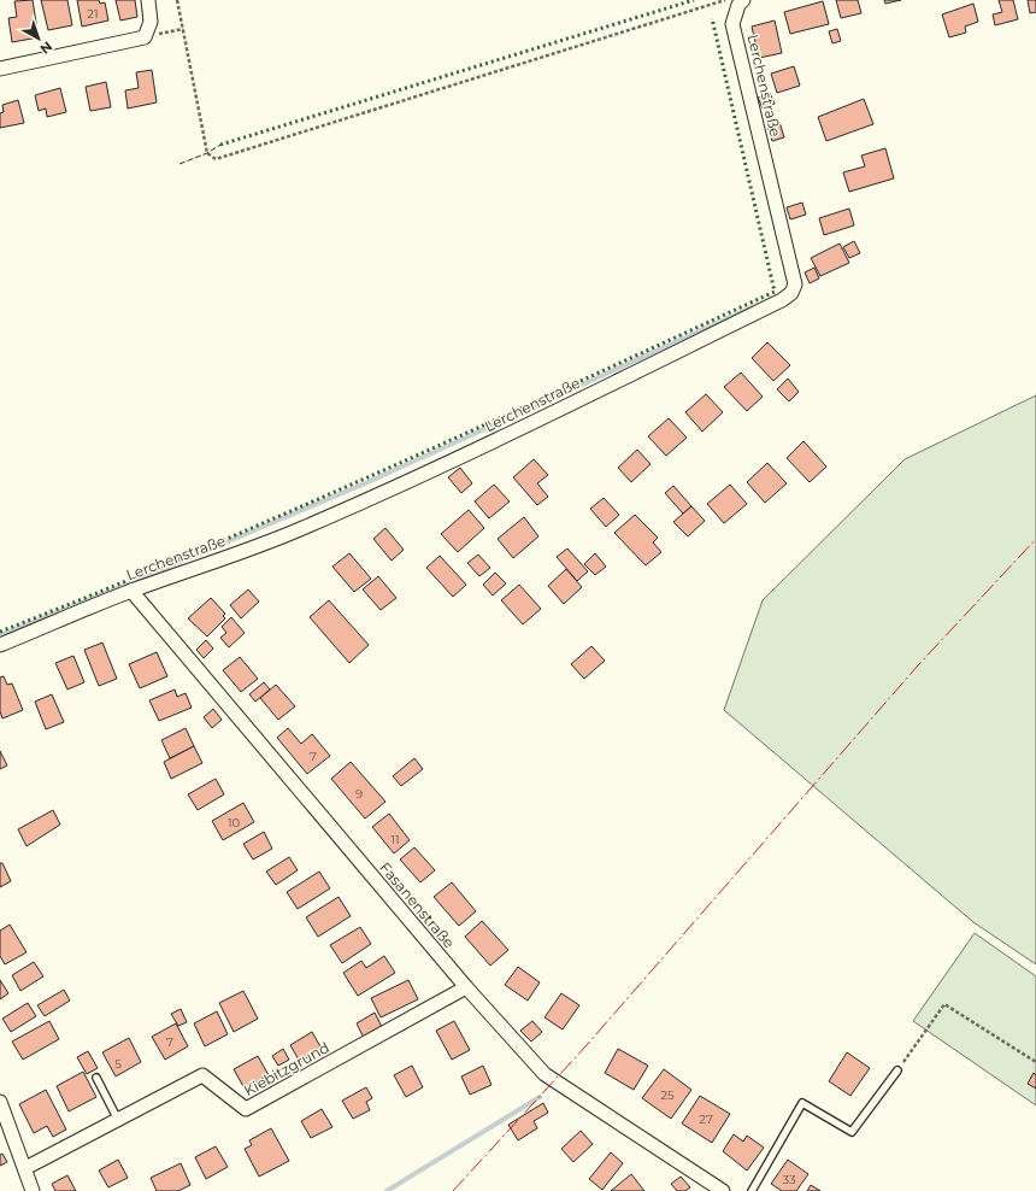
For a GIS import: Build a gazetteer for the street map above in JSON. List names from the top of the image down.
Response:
{
  "streets": {
    "street": ["Lerchenstraße", "Fasanenstraße", "Kiebitzgrund"]
  },
  "crossings": [
    ["Lerchenstraße", "Fasanenstraße"],
    ["Fasanenstraße", "Kiebitzgrund"]
  ],
  "house_numbers": [
    "21",
    "7",
    "9",
    "10",
    "11",
    "7",
    "5",
    "25",
    "27",
    "33"
  ],
  "north": "bottom right"
}
